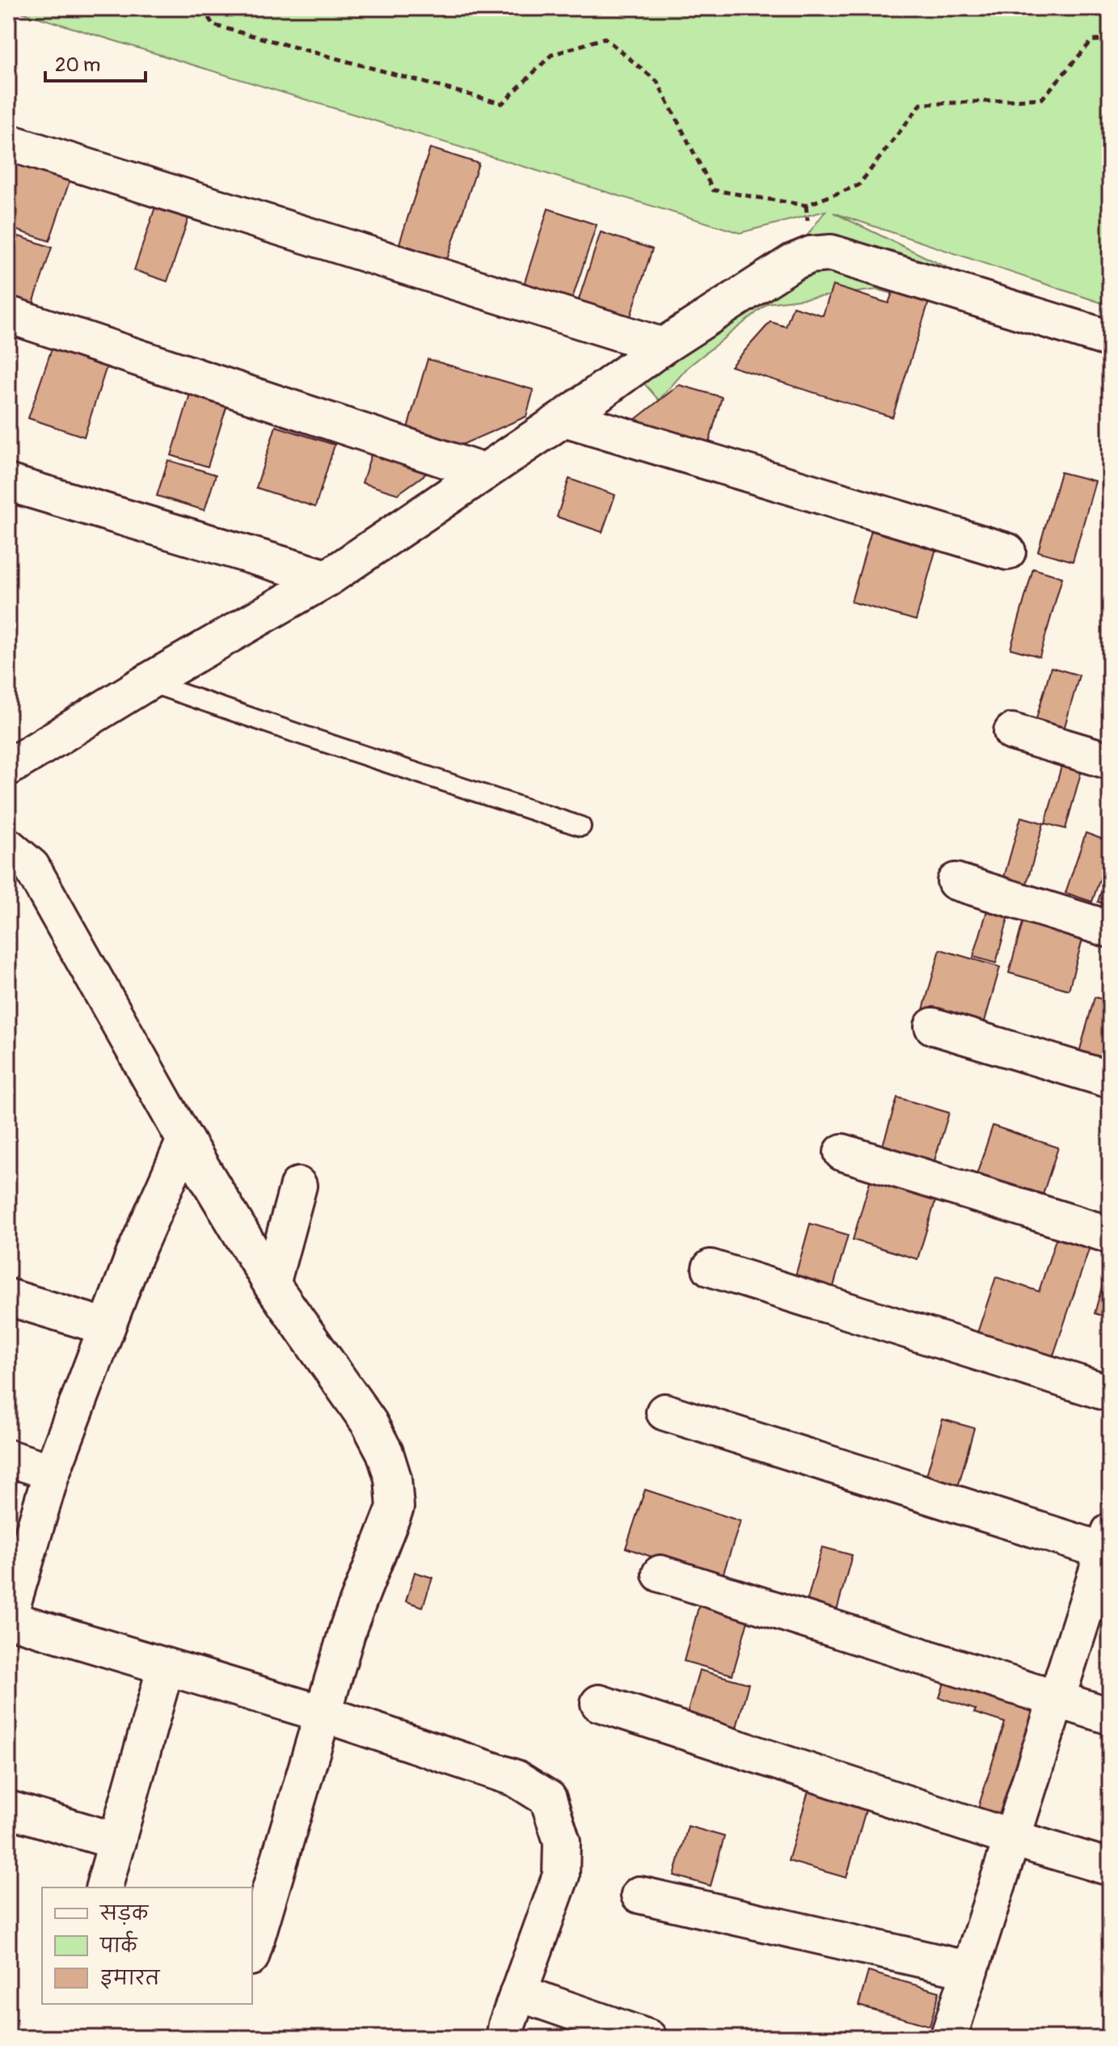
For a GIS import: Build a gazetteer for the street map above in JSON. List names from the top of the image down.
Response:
{
  "legend": ["सड़क", "पार्क", "इमारत"],
  "scale_bar": "20 m"
}
